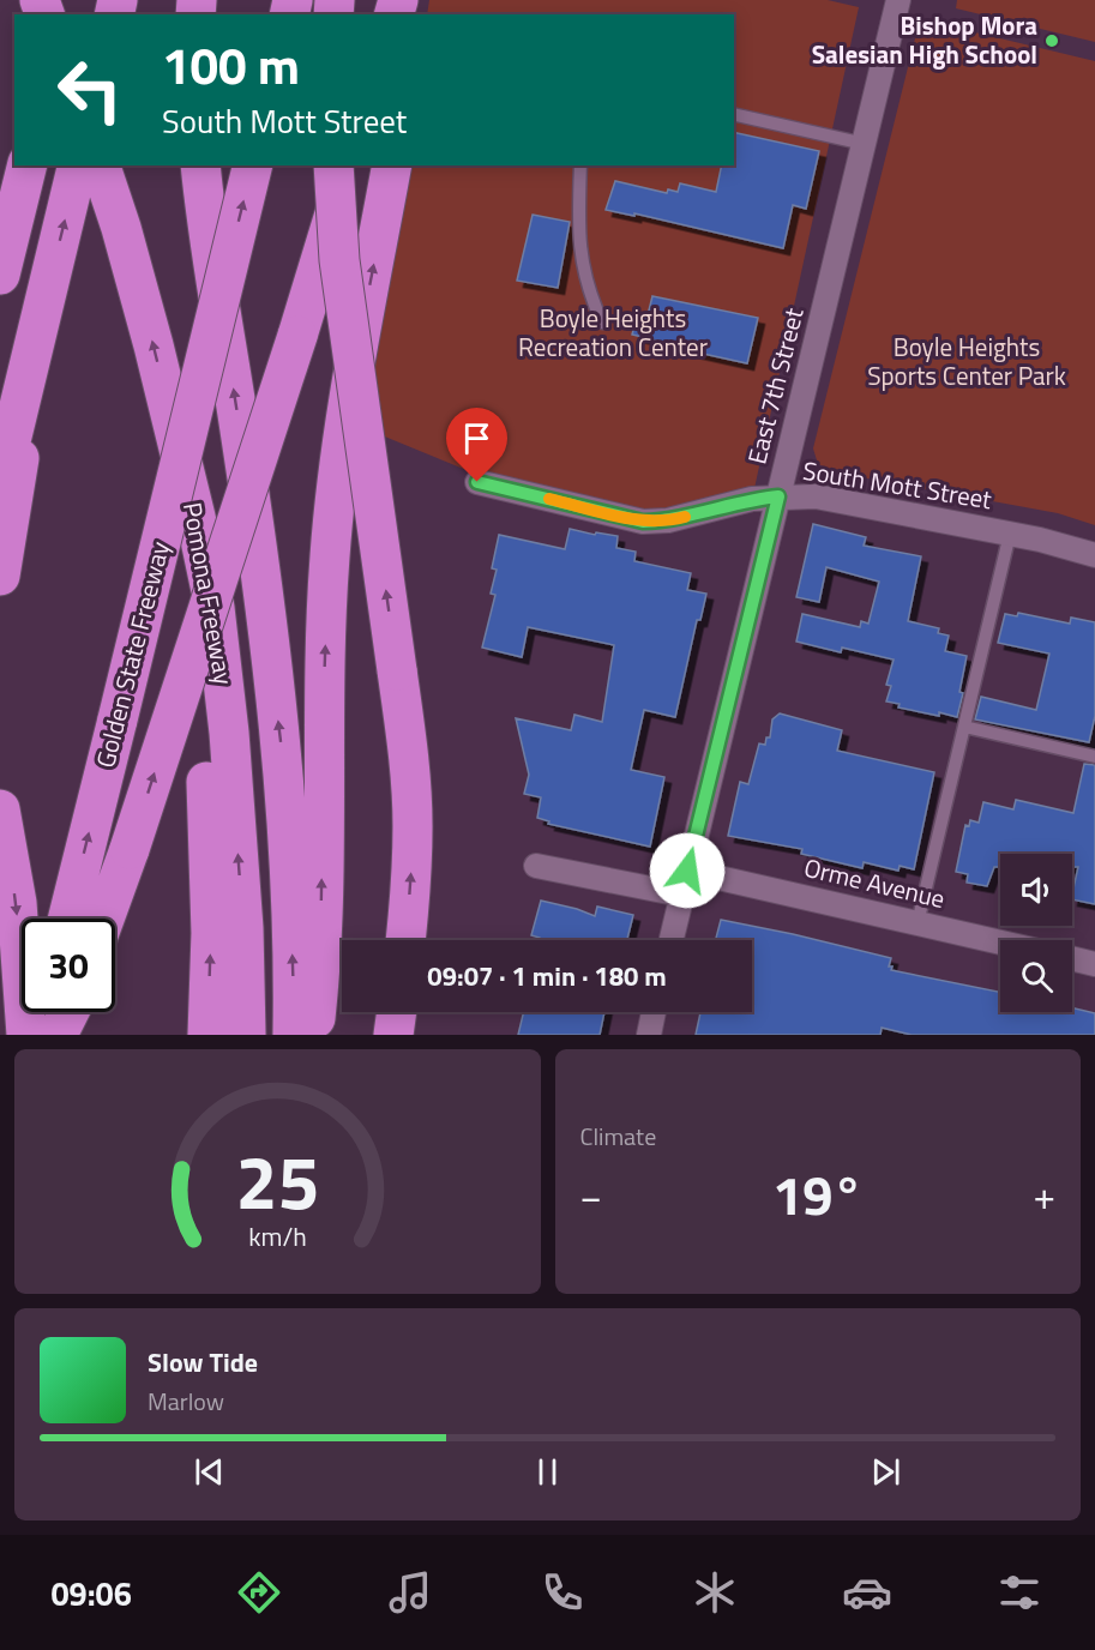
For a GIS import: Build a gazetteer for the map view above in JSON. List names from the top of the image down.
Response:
{
  "streets": {
    "highway": ["Pomona Freeway", "Golden State Freeway"],
    "street": ["East 7th Street", "South Mott Street", "Orme Avenue"]
  },
  "crossings": [
    ["East 7th Street", "South Mott Street"],
    ["East 7th Street", "Orme Avenue"]
  ],
  "parks": ["Boyle Heights Recreation Center", "Boyle Heights Sports Center Park"],
  "places": ["Bishop Mora Salesian High School"],
  "page": {
    "turn": ["100 m", "South Mott Street"],
    "limit": "30",
    "trip": "09:07 · 1 min · 180 m",
    "tile": "Climate",
    "heat": ["−", "19°", "+"],
    "song": ["Slow Tide", "Marlow"],
    "tabs": "09:06",
    "gauge": ["25", "km/h"]
  }
}
